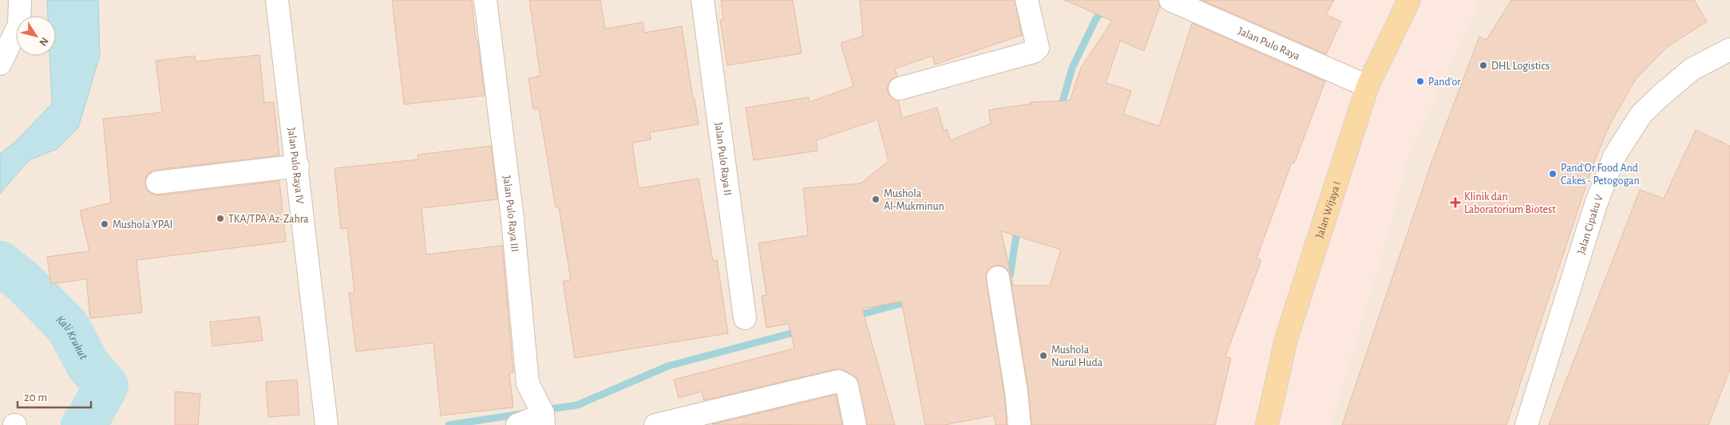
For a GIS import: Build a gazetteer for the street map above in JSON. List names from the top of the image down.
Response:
{
  "streets": {
    "main road": ["Jalan Wijaya I"],
    "street": [
      "Jalan Pulo Raya",
      "Jalan Pulo Raya II",
      "Jalan Pulo Raya IV",
      "Jalan Pulo Raya III",
      "Jalan Cipaku V"
    ]
  },
  "crossings": [
    ["Jalan Pulo Raya", "Jalan Wijaya I"]
  ],
  "water": ["Kali Krukut"],
  "places": {
    "other": [
      "DHL Logistics",
      "Pand’or",
      "Pand'Or Food And Cakes - Petogogan",
      "Mushola Al-Mukminun",
      "TKA/TPA Az-Zahra",
      "Mushola YPAI",
      "Mushola Nurul Huda"
    ],
    "health": ["Klinik dan Laboratorium Biotest"]
  },
  "scale_bar": "20 m",
  "north": "bottom right"
}
